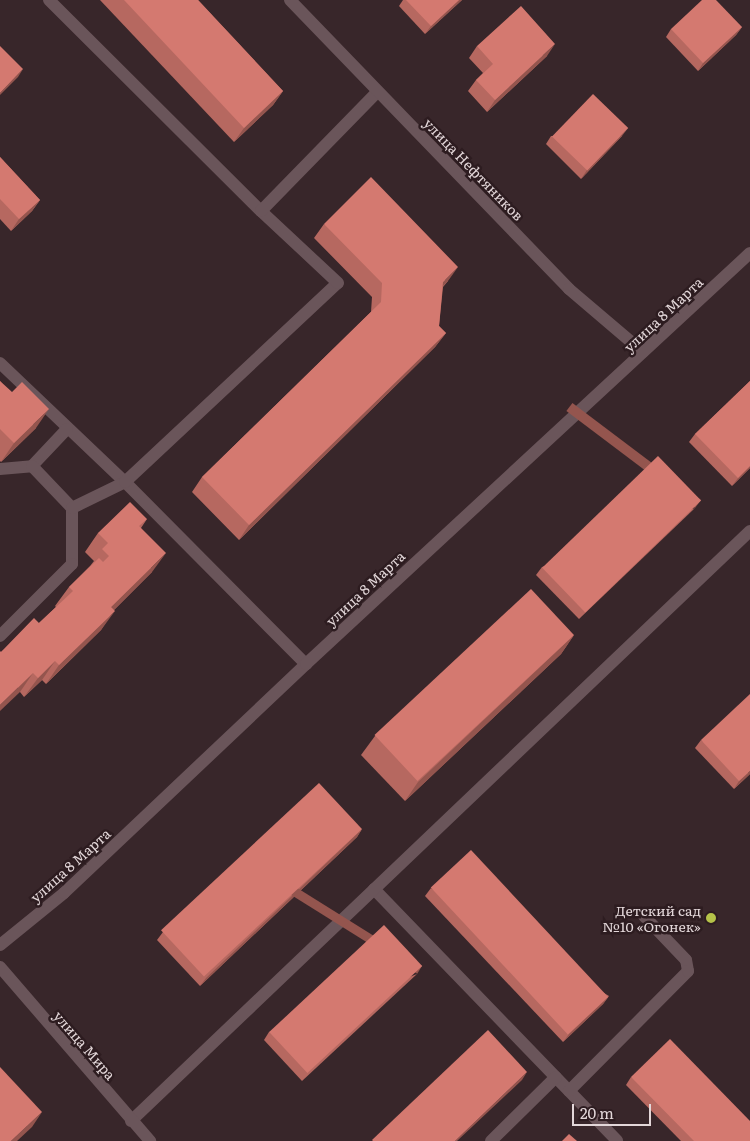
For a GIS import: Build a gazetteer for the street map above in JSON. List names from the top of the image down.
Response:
{
  "streets": {
    "street": ["улица Нефтяников", "улица 8 Марта", "улица Мира"]
  },
  "crossings": [
    ["улица Нефтяников", "улица 8 Марта"]
  ],
  "places": ["Детский сад №10 «Огонек»"],
  "scale_bar": "20 m"
}
